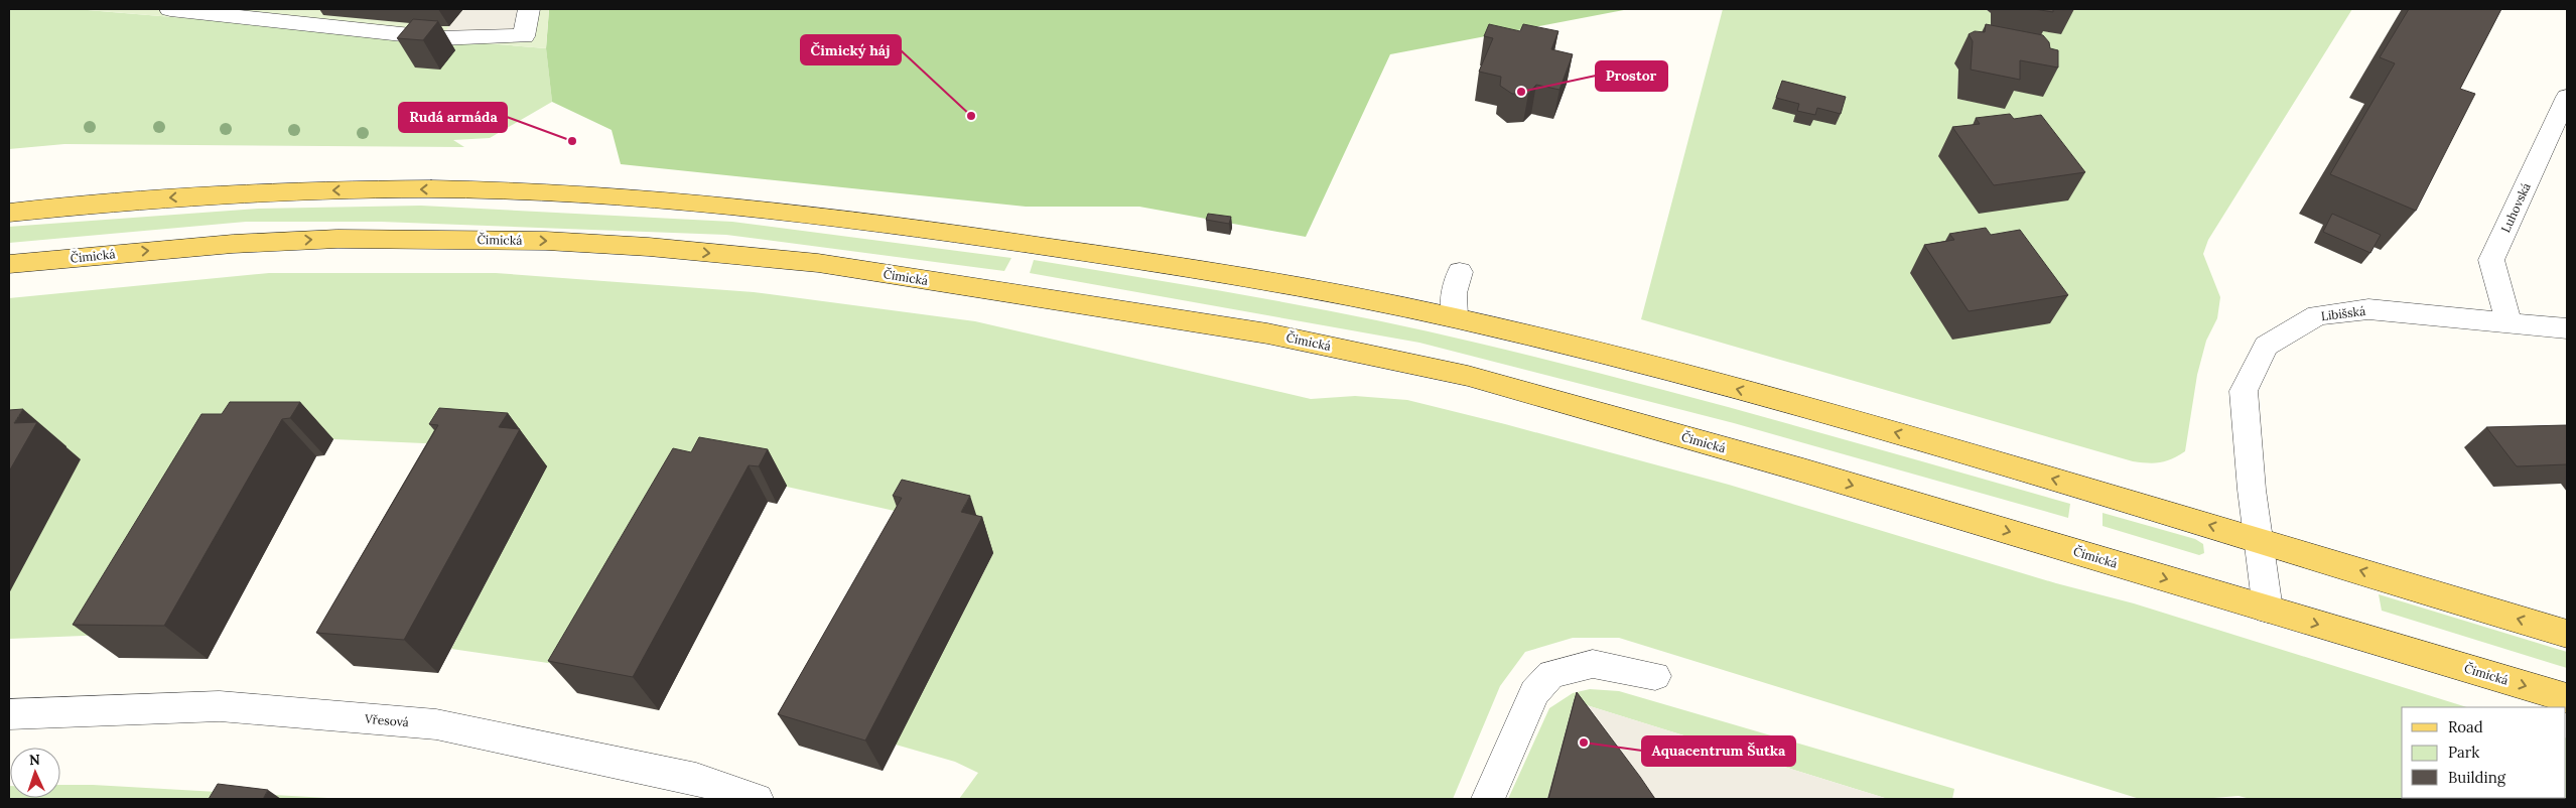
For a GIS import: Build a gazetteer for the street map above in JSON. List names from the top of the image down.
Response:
{
  "streets": {
    "main road": ["Čimická"],
    "street": ["Luhovská", "Libišská", "Vřesová"]
  },
  "crossings": [
    ["Luhovská", "Libišská"],
    ["Čimická", "Libišská"]
  ],
  "places": [
    "Prostor",
    "Čimický háj",
    "Rudá armáda",
    "Aquacentrum Šutka"
  ],
  "legend": ["Road", "Park", "Building"],
  "north": "top"
}
